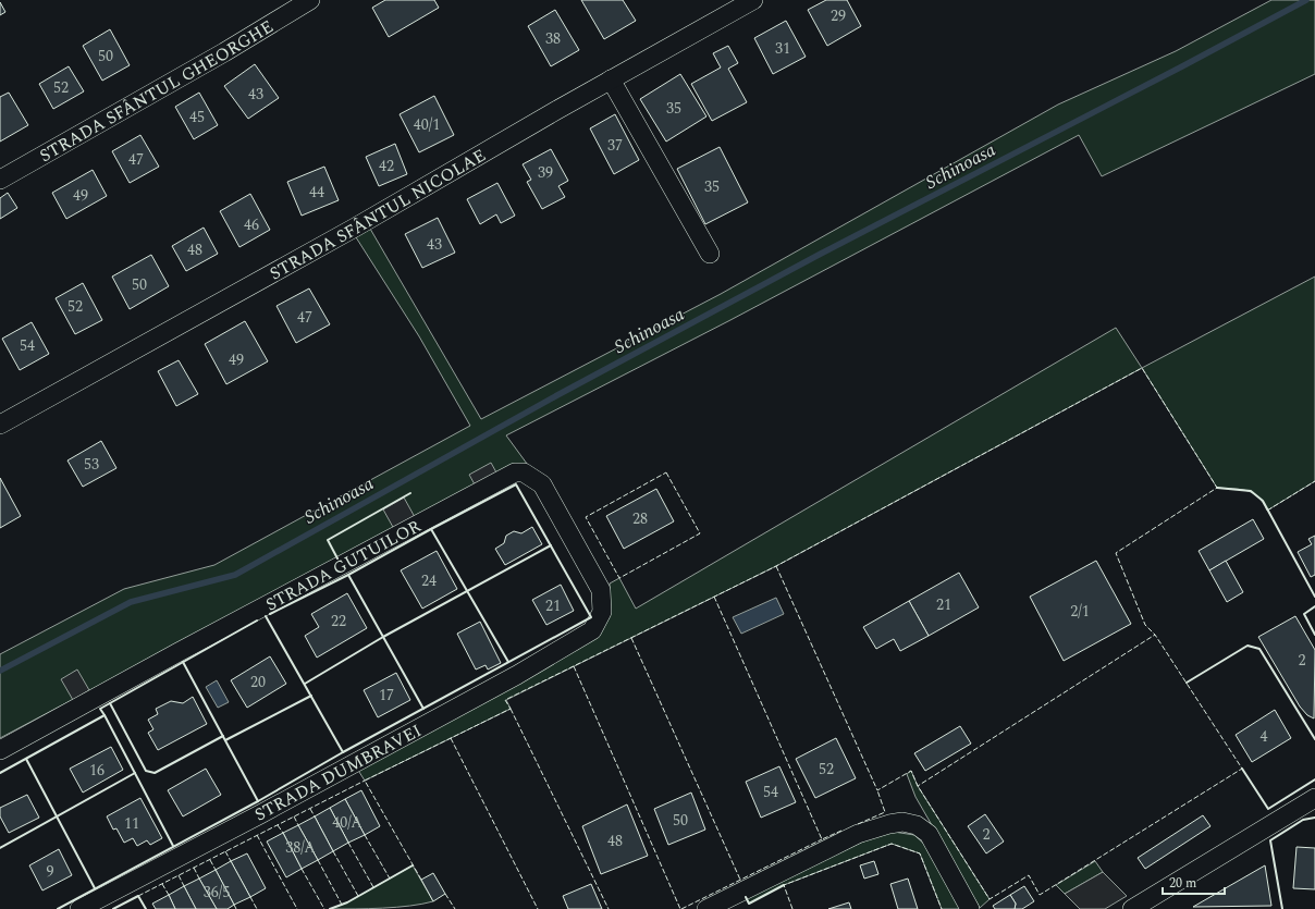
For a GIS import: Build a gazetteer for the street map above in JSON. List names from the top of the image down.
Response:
{
  "streets": {
    "street": [
      "STRADA SFÂNTUL GHEORGHE",
      "STRADA SFÂNTUL NICOLAE",
      "STRADA GUTUILOR",
      "STRADA DUMBRAVEI"
    ]
  },
  "crossings": [
    ["STRADA GUTUILOR", "STRADA DUMBRAVEI"]
  ],
  "water": ["Schinoasa"],
  "house_numbers": [
    "29",
    "38",
    "31",
    "50",
    "52",
    "43",
    "35",
    "45",
    "40/1",
    "37",
    "47",
    "42",
    "39",
    "35",
    "44",
    "49",
    "46",
    "43",
    "48",
    "50",
    "52",
    "47",
    "54",
    "49",
    "53",
    "28",
    "24",
    "21",
    "21",
    "2/1",
    "22",
    "2",
    "20",
    "17",
    "4",
    "52",
    "16",
    "54",
    "50",
    "40/A",
    "11",
    "2",
    "48",
    "38/A",
    "9",
    "36/5"
  ],
  "scale_bar": "20 m"
}
